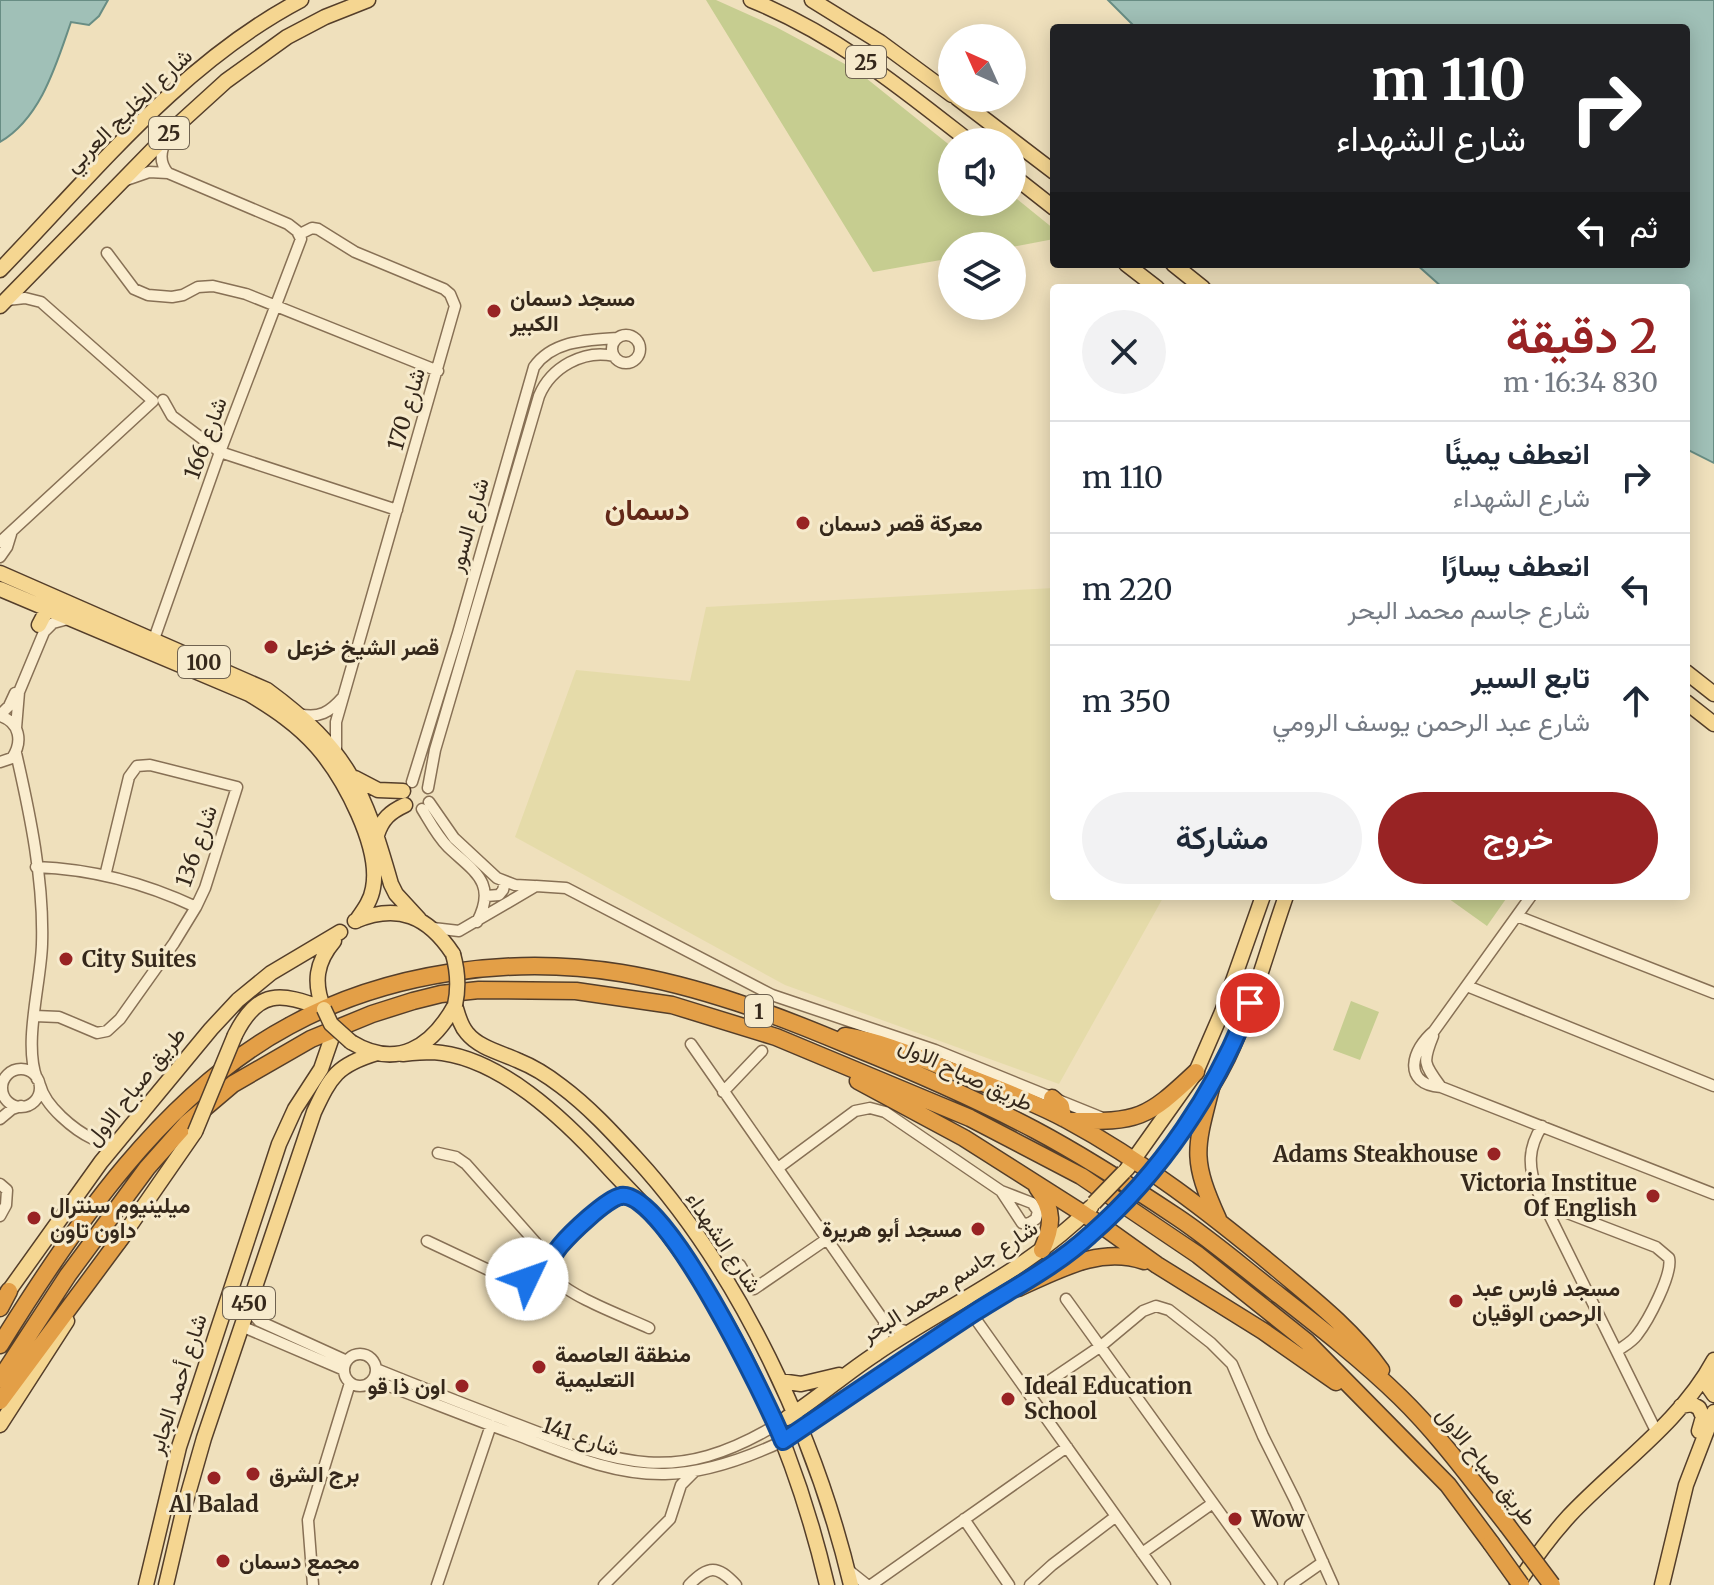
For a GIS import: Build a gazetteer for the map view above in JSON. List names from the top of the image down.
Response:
{
  "streets": {
    "highway": ["1", "طريق صباح الاول"],
    "main road": [
      "25",
      "شارع الخليج العربي",
      "100",
      "شارع الشهداء",
      "شارع جاسم محمد البحر",
      "450",
      "شارع أحمد الجابر"
    ],
    "street": [
      "شارع 170",
      "شارع 166",
      "شارع السور",
      "شارع 136",
      "شارع 141"
    ]
  },
  "crossings": [
    ["شارع 170", "شارع 166"],
    ["شارع 170", "100"],
    ["شارع 166", "100"],
    ["100", "طريق صباح الاول"],
    ["100", "شارع الشهداء"],
    ["100", "شارع أحمد الجابر"],
    ["طريق صباح الاول", "شارع الشهداء"],
    ["طريق صباح الاول", "شارع أحمد الجابر"],
    ["شارع الشهداء", "شارع جاسم محمد البحر"],
    ["شارع الشهداء", "شارع أحمد الجابر"],
    ["شارع الشهداء", "شارع 141"],
    ["شارع جاسم محمد البحر", "شارع 141"]
  ],
  "districts": ["دسمان"],
  "places": [
    "مسجد دسمان الكبير",
    "معركة قصر دسمان",
    "قصر الشيخ خزعل",
    "City Suites",
    "Adams Steakhouse",
    "Victoria Institue Of English",
    "ميلينيوم سنترال داون تاون",
    "مسجد أبو هريرة",
    "مسجد فارس عبد الرحمن الوقيان",
    "منطقة العاصمة التعليمية",
    "اون ذا قو",
    "Ideal Education School",
    "برج الشرق",
    "Al Balad",
    "Wow",
    "مجمع دسمان"
  ],
  "north": "top left",
  "page": {
    "turn": ["110 m", "شارع الشهداء"],
    "then": "ثم",
    "heading": ["2 دقيقة", "830 m · 16:34"],
    "list": [
      {
        "name": "انعطف يمينًا",
        "note": "شارع الشهداء",
        "value": "110 m"
      },
      {
        "name": "انعطف يسارًا",
        "note": "شارع جاسم محمد البحر",
        "value": "220 m"
      },
      {
        "name": "تابع السير",
        "note": "شارع عبد الرحمن يوسف الرومي",
        "value": "350 m"
      }
    ],
    "buttons": ["خروج", "مشاركة"]
  }
}
